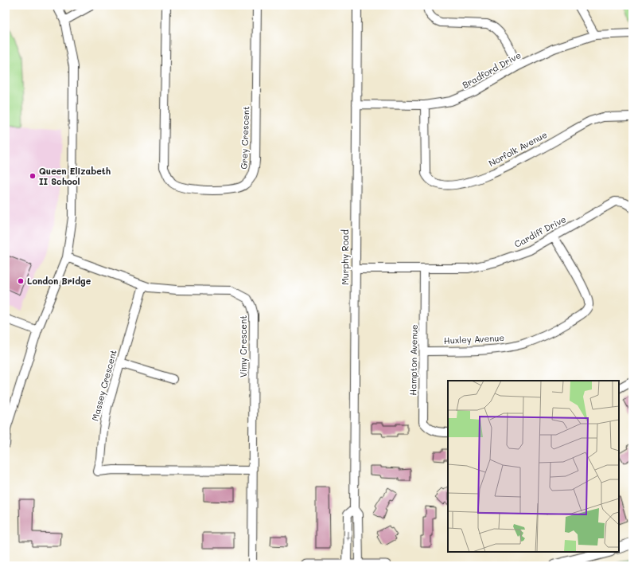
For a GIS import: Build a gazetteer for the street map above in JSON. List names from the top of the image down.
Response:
{
  "streets": {
    "street": [
      "Bradford Drive",
      "Grey Crescent",
      "Norfolk Avenue",
      "Cardiff Drive",
      "Murphy Road",
      "Huxley Avenue",
      "Vimy Crescent",
      "Hampton Avenue",
      "Massey Crescent"
    ]
  },
  "crossings": [
    ["Bradford Drive", "Norfolk Avenue"],
    ["Bradford Drive", "Murphy Road"],
    ["Cardiff Drive", "Murphy Road"],
    ["Cardiff Drive", "Huxley Avenue"],
    ["Cardiff Drive", "Hampton Avenue"],
    ["Huxley Avenue", "Hampton Avenue"],
    ["Vimy Crescent", "Massey Crescent"]
  ],
  "places": ["Queen Elizabeth II School", "London Bridge"]
}
